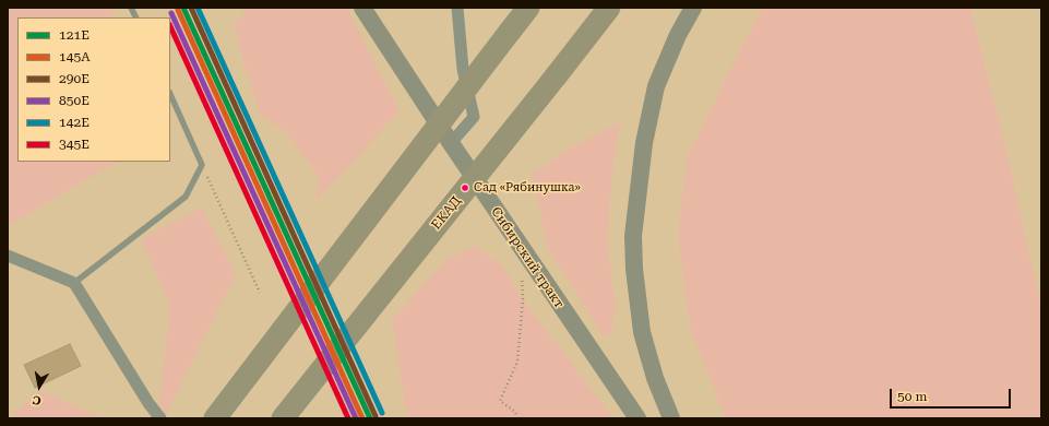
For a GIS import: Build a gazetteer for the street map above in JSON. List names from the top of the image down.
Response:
{
  "streets": {
    "highway": ["ЕКАД"],
    "main road": ["Сибирский тракт"]
  },
  "places": ["Сад «Рябинушка»"],
  "lines": [
    "transit line 121Е",
    "transit line 290Е",
    "transit line 142Е",
    "transit line 145А",
    "transit line 850Е",
    "transit line 345Е"
  ],
  "legend": [
    "121Е",
    "145А",
    "290Е",
    "850Е",
    "142Е",
    "345Е"
  ],
  "scale_bar": "50 m",
  "north": "bottom"
}
